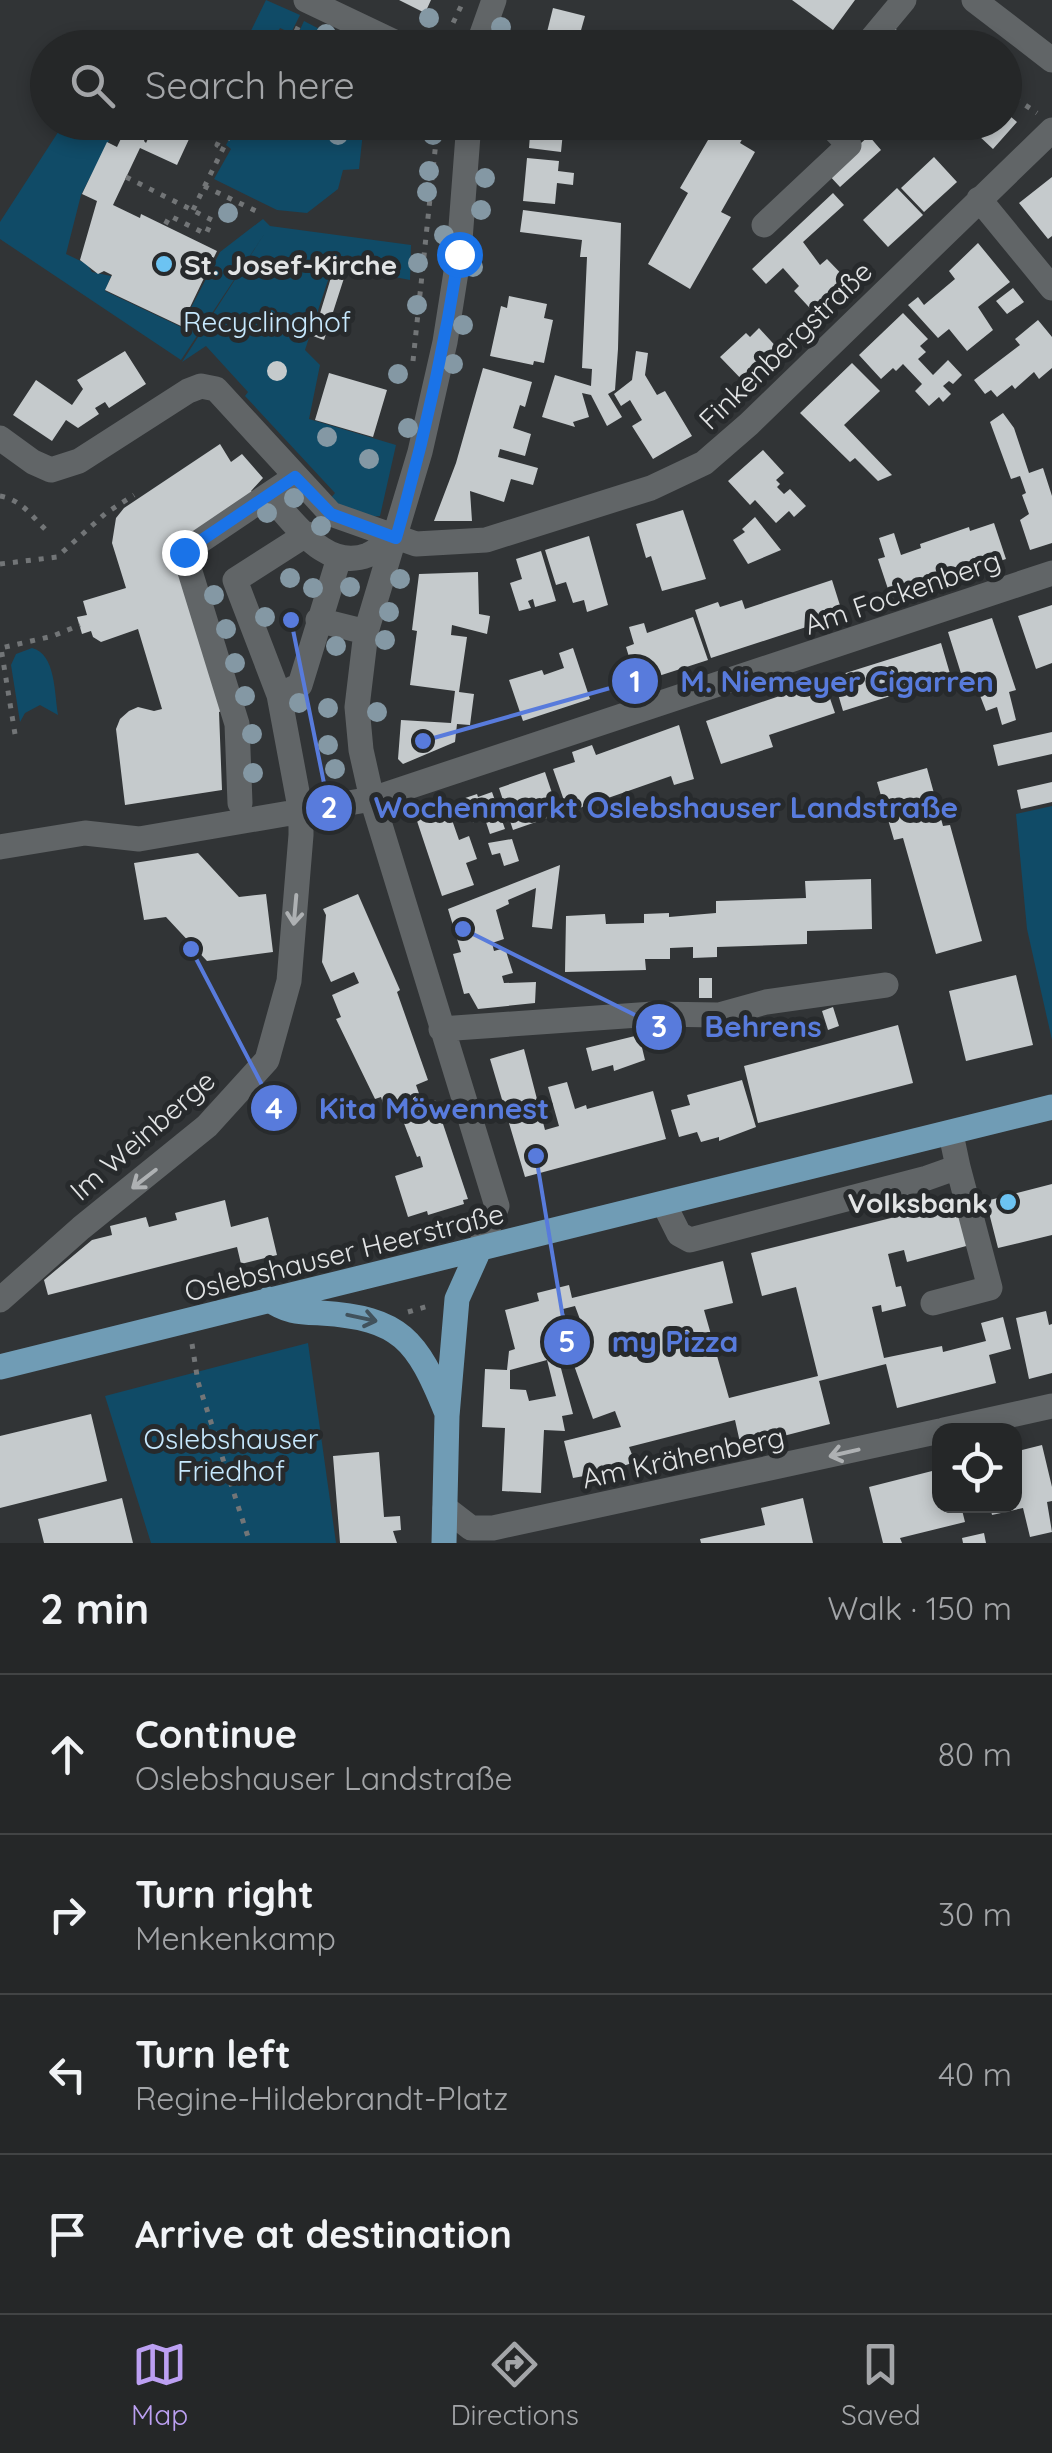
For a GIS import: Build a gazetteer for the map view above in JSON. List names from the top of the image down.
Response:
{
  "streets": {
    "main road": ["Oslebshauser Heerstraße"],
    "street": [
      "Finkenbergstraße",
      "Am Fockenberg",
      "Im Weinberge",
      "Am Krähenberg"
    ]
  },
  "crossings": [
    ["Am Fockenberg", "Im Weinberge"]
  ],
  "one_way": ["Im Weinberge", "Am Krähenberg"],
  "parks": ["Recyclinghof", "Oslebshauser Friedhof"],
  "places": [
    "St. Josef-Kirche",
    "Wochenmarkt Oslebshauser Landstraße",
    "M. Niemeyer Cigarren",
    "Behrens",
    "Kita Möwennest",
    "my Pizza",
    "Volksbank"
  ],
  "page": {
    "search": "Search here",
    "heading": ["2 min", "Walk · 150 m"],
    "list": [
      ["Continue", "Oslebshauser Landstraße", "80 m"],
      ["Turn right", "Menkenkamp", "30 m"],
      ["Turn left", "Regine-Hildebrandt-Platz", "40 m"],
      "Arrive at destination"
    ],
    "nav": ["Map", "Directions", "Saved"]
  }
}
